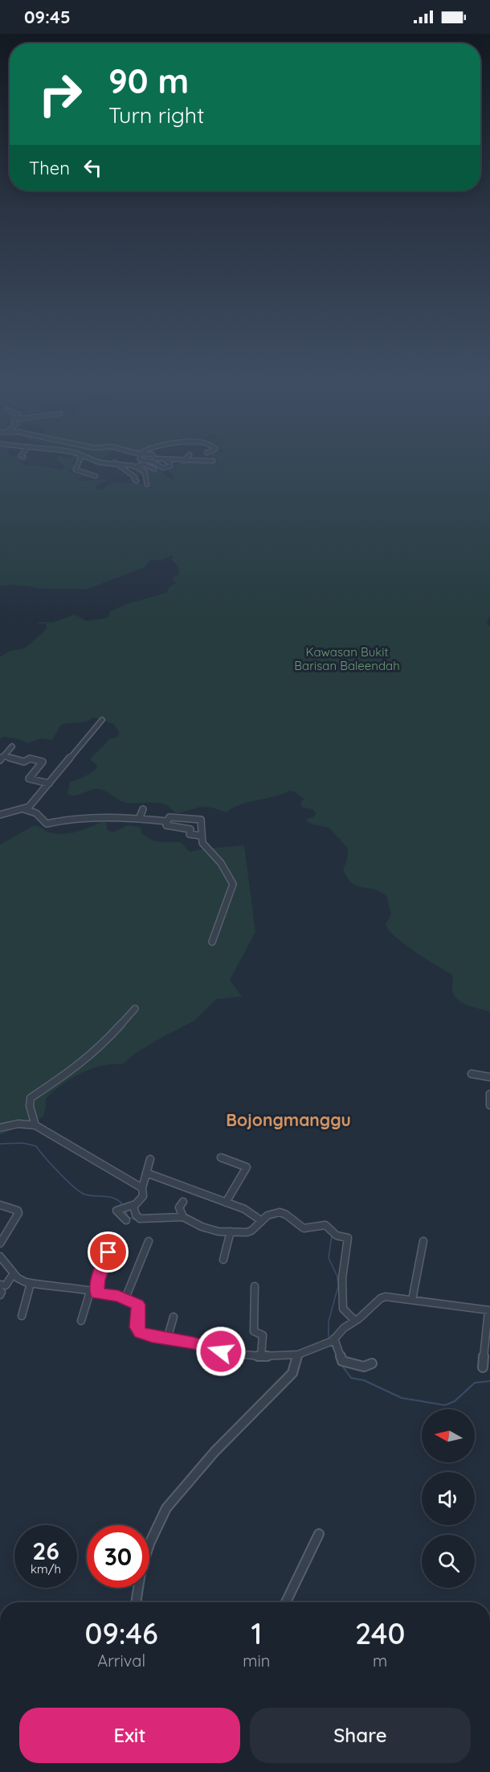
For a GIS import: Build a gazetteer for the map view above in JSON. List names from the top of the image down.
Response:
{
  "districts": ["Bojongmanggu"],
  "parks": ["Kawasan Bukit Barisan Baleendah"],
  "north": "left",
  "page": {
    "status": "09:45",
    "turn": ["90 m", "Turn right"],
    "then": "Then",
    "speed": "26 km/h",
    "limit": "30",
    "eta": [
      "09:46",
      "Arrival",
      "1",
      "min",
      "240",
      "m"
    ],
    "buttons": ["Exit", "Share"]
  }
}
